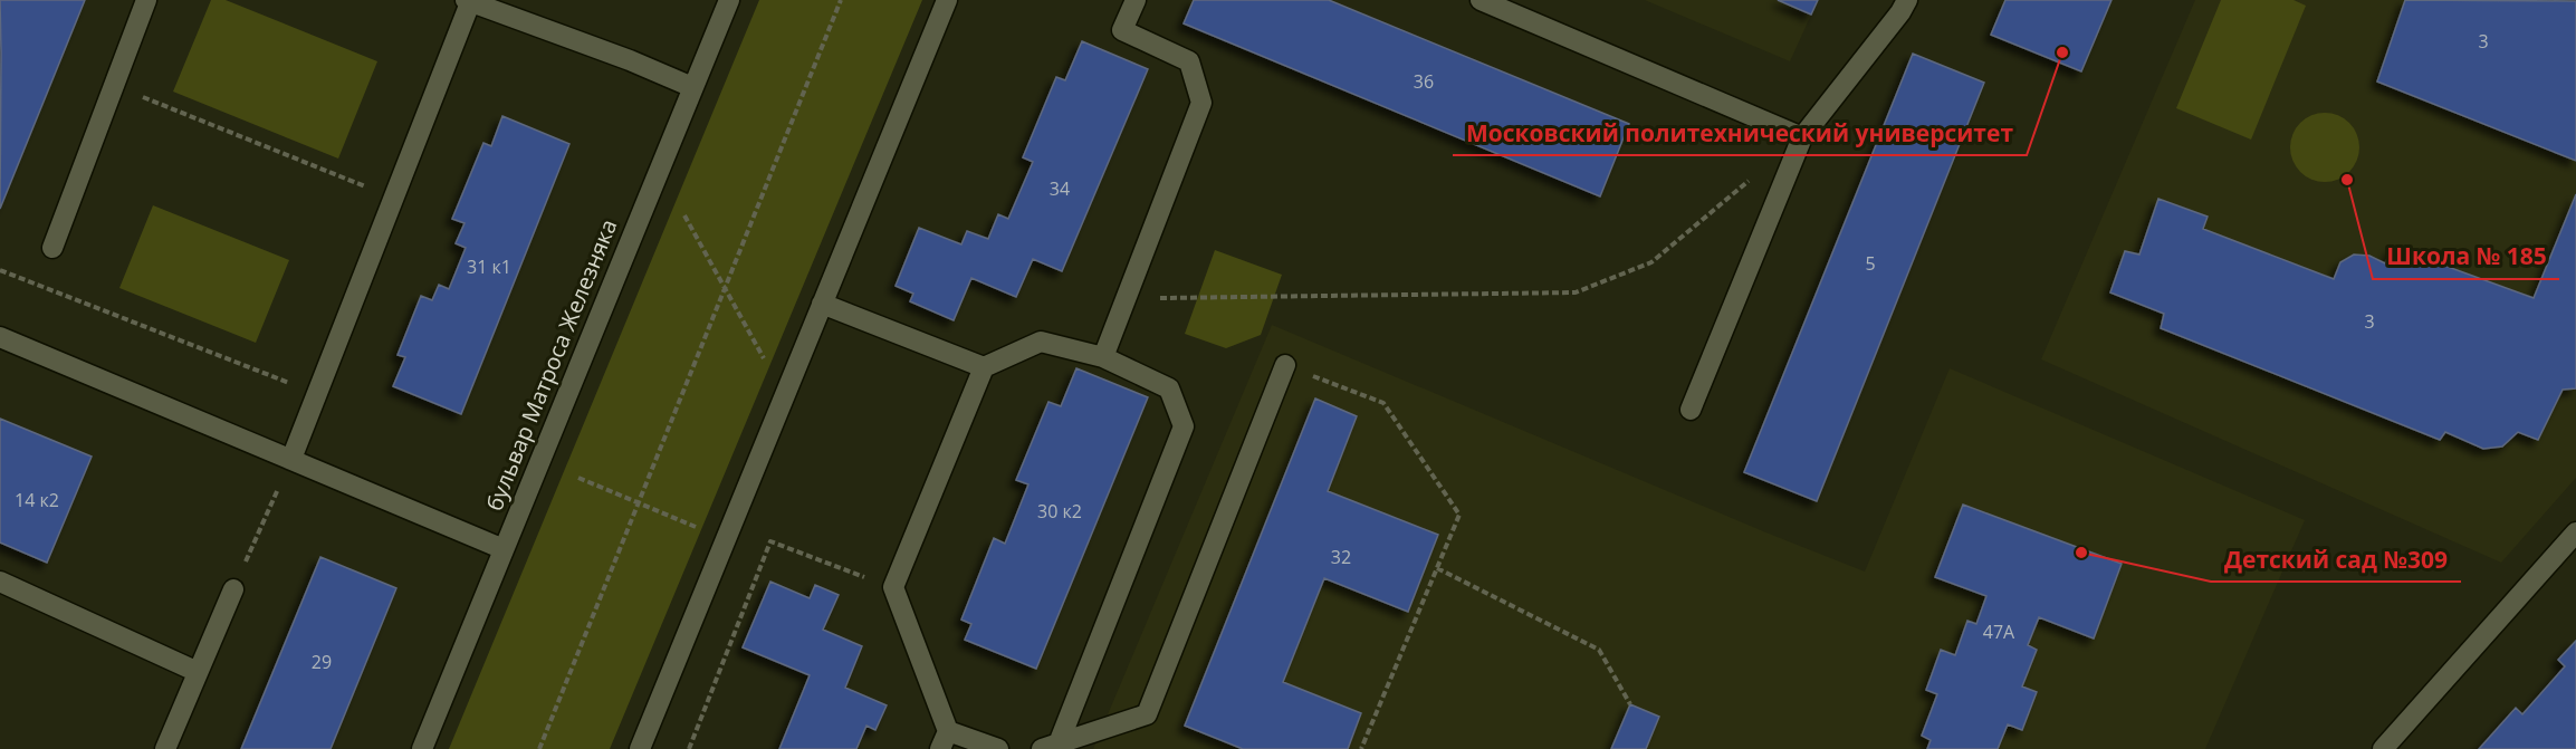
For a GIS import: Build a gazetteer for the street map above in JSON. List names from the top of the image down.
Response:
{
  "streets": {
    "street": ["бульвар Матроса Железняка"]
  },
  "places": ["Московский политехнический университет", "Школа № 185", "Детский сад №309"],
  "house_numbers": [
    "3",
    "36",
    "34",
    "5",
    "31 к1",
    "3",
    "14 к2",
    "30 к2",
    "32",
    "47А",
    "29"
  ]
}
